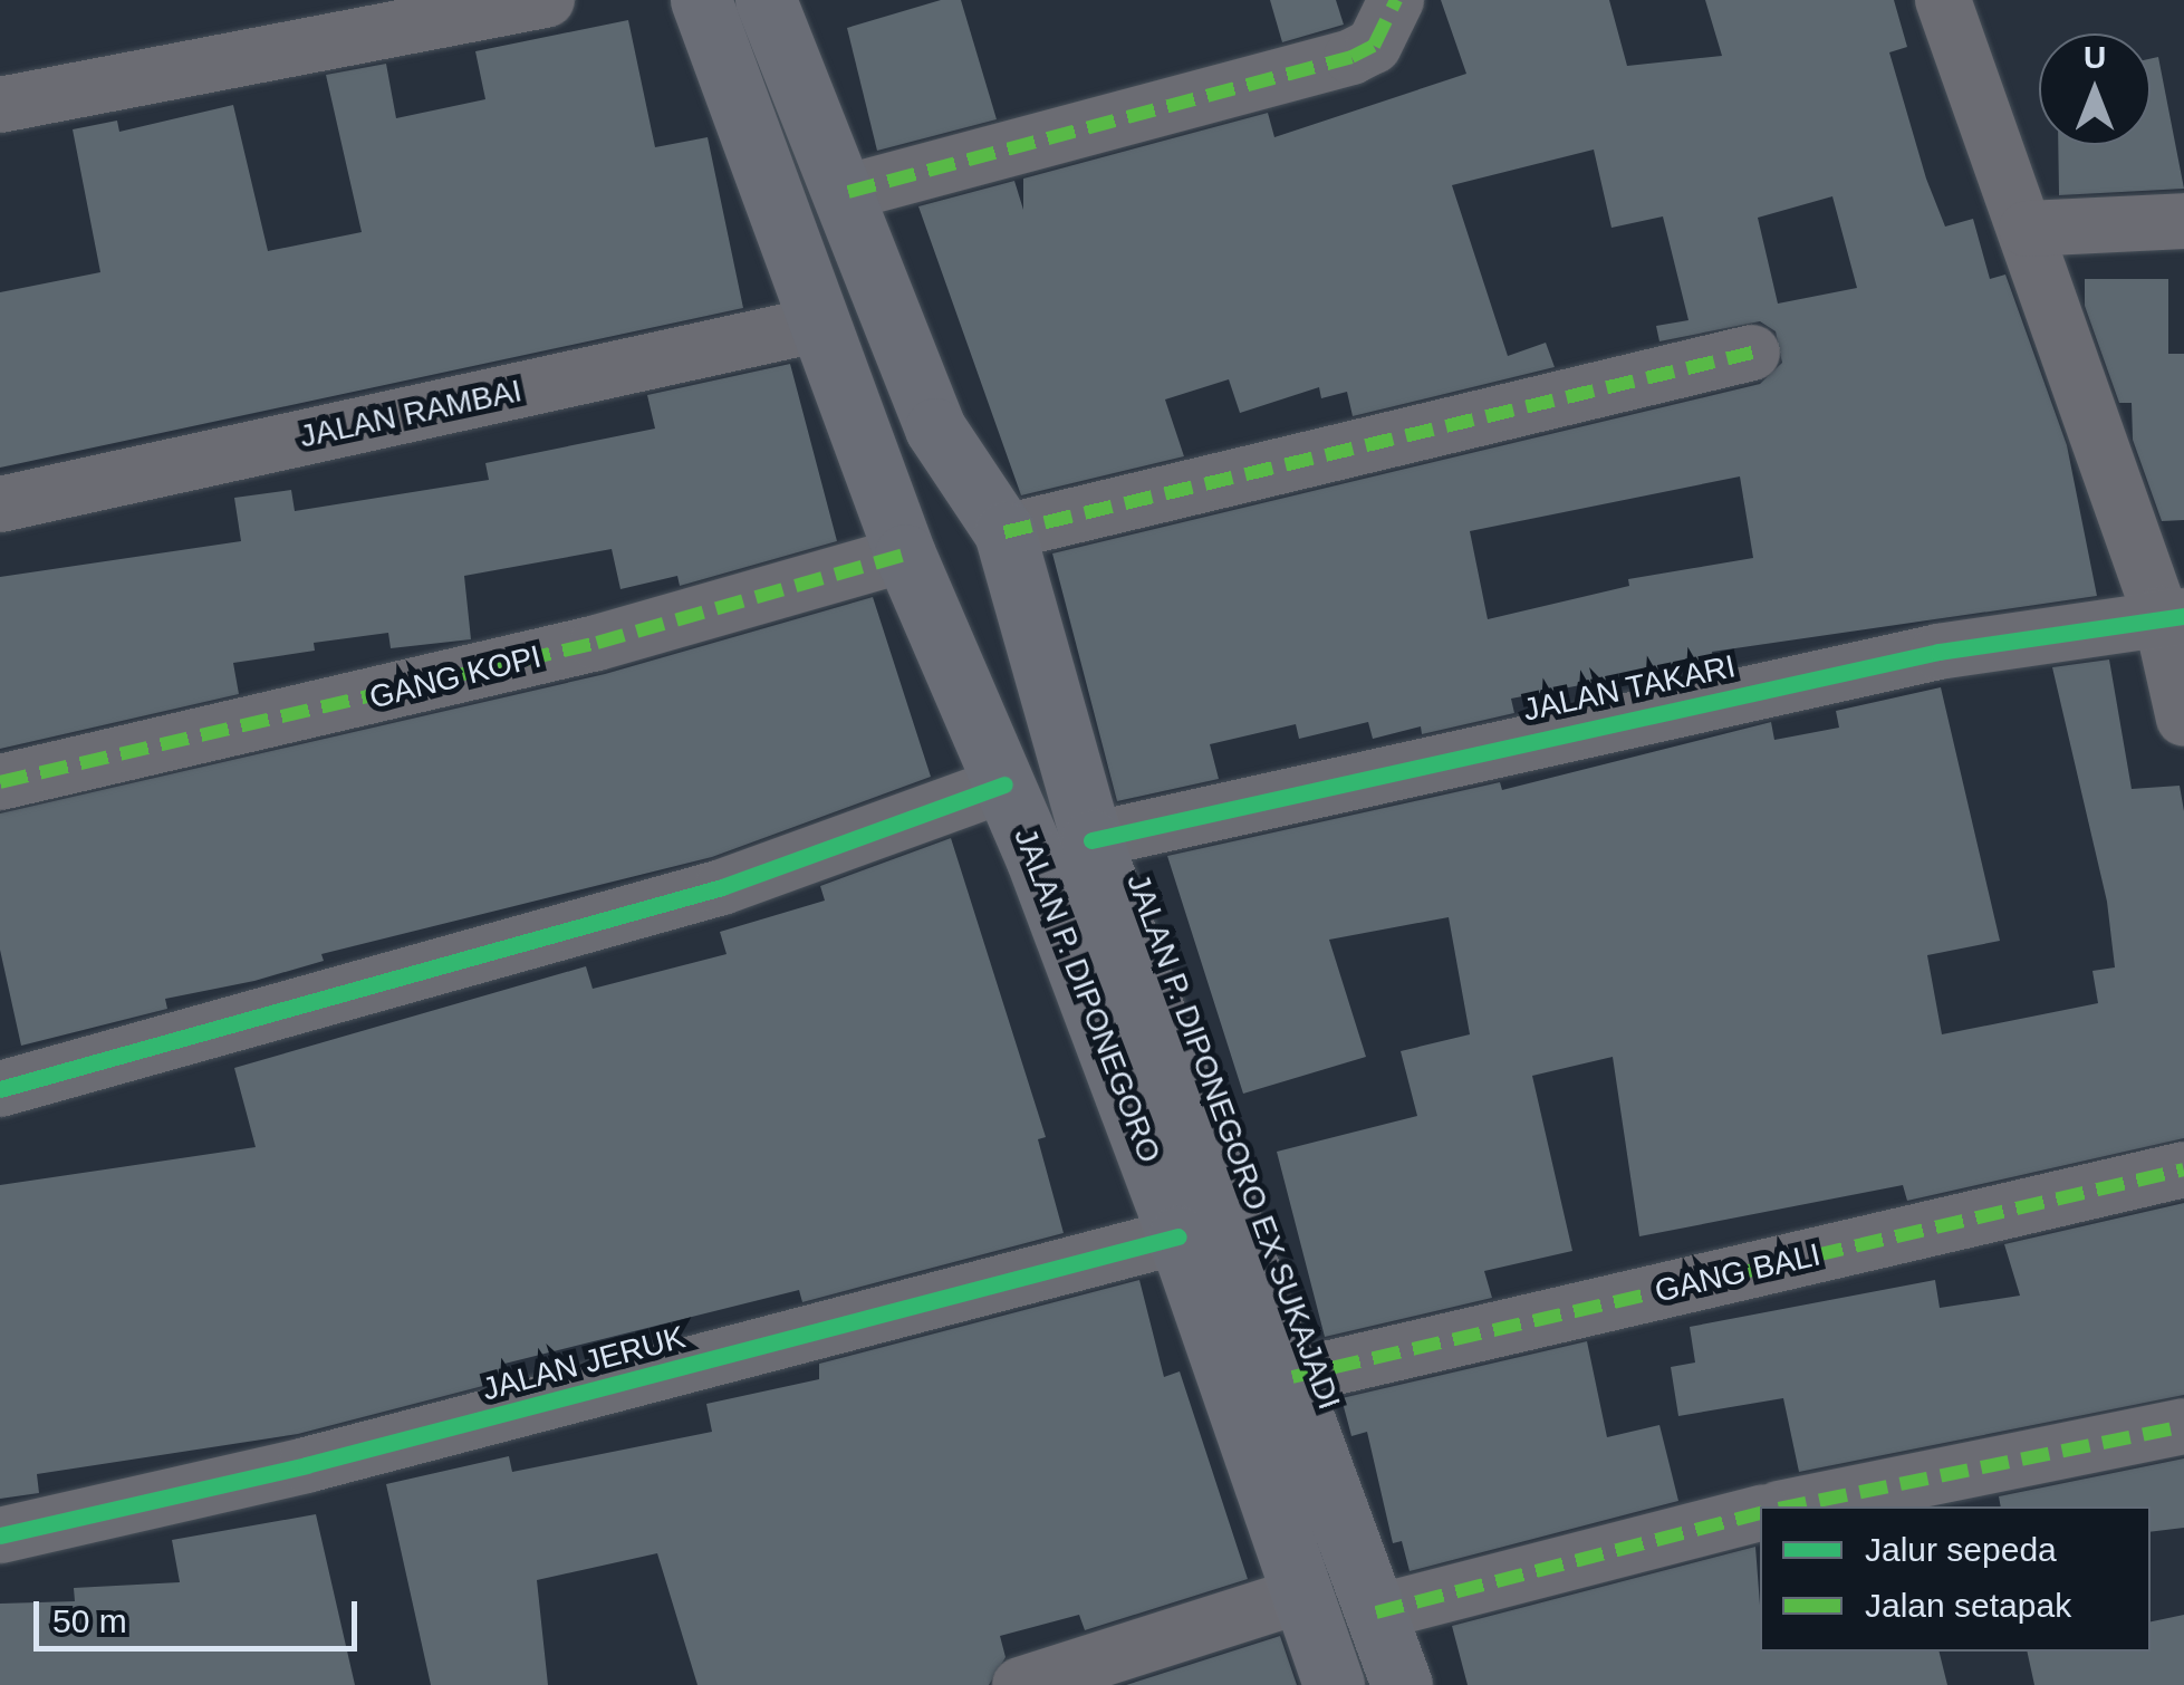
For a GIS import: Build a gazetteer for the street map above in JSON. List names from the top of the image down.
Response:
{
  "streets": {
    "main road": ["JALAN P. DIPONEGORO", "JALAN P. DIPONEGORO EX SUKAJADI"],
    "street": [
      "JALAN RAMBAI",
      "GANG KOPI",
      "JALAN TAKARI",
      "GANG BALI",
      "JALAN JERUK"
    ]
  },
  "crossings": [
    ["JALAN RAMBAI", "JALAN P. DIPONEGORO"],
    ["GANG KOPI", "JALAN P. DIPONEGORO"],
    ["JALAN TAKARI", "JALAN P. DIPONEGORO EX SUKAJADI"],
    ["JALAN P. DIPONEGORO", "JALAN JERUK"],
    ["JALAN P. DIPONEGORO EX SUKAJADI", "GANG BALI"]
  ],
  "legend": ["Jalur sepeda", "Jalan setapak"],
  "scale_bar": "50 m",
  "north": "top"
}
